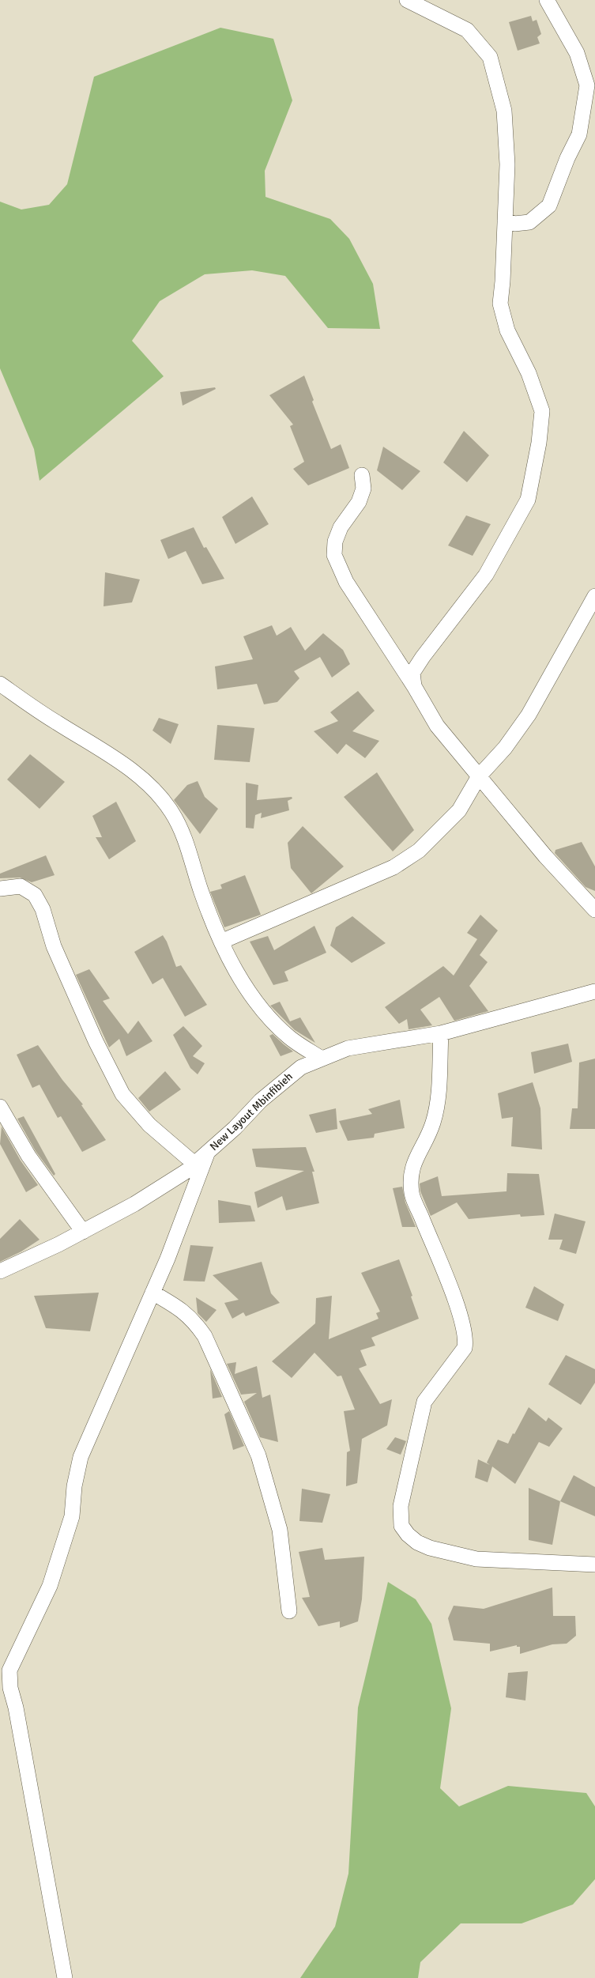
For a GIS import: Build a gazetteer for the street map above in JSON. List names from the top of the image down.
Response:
{
  "streets": {
    "street": ["New Layout Mbinfibieh"]
  }
}
